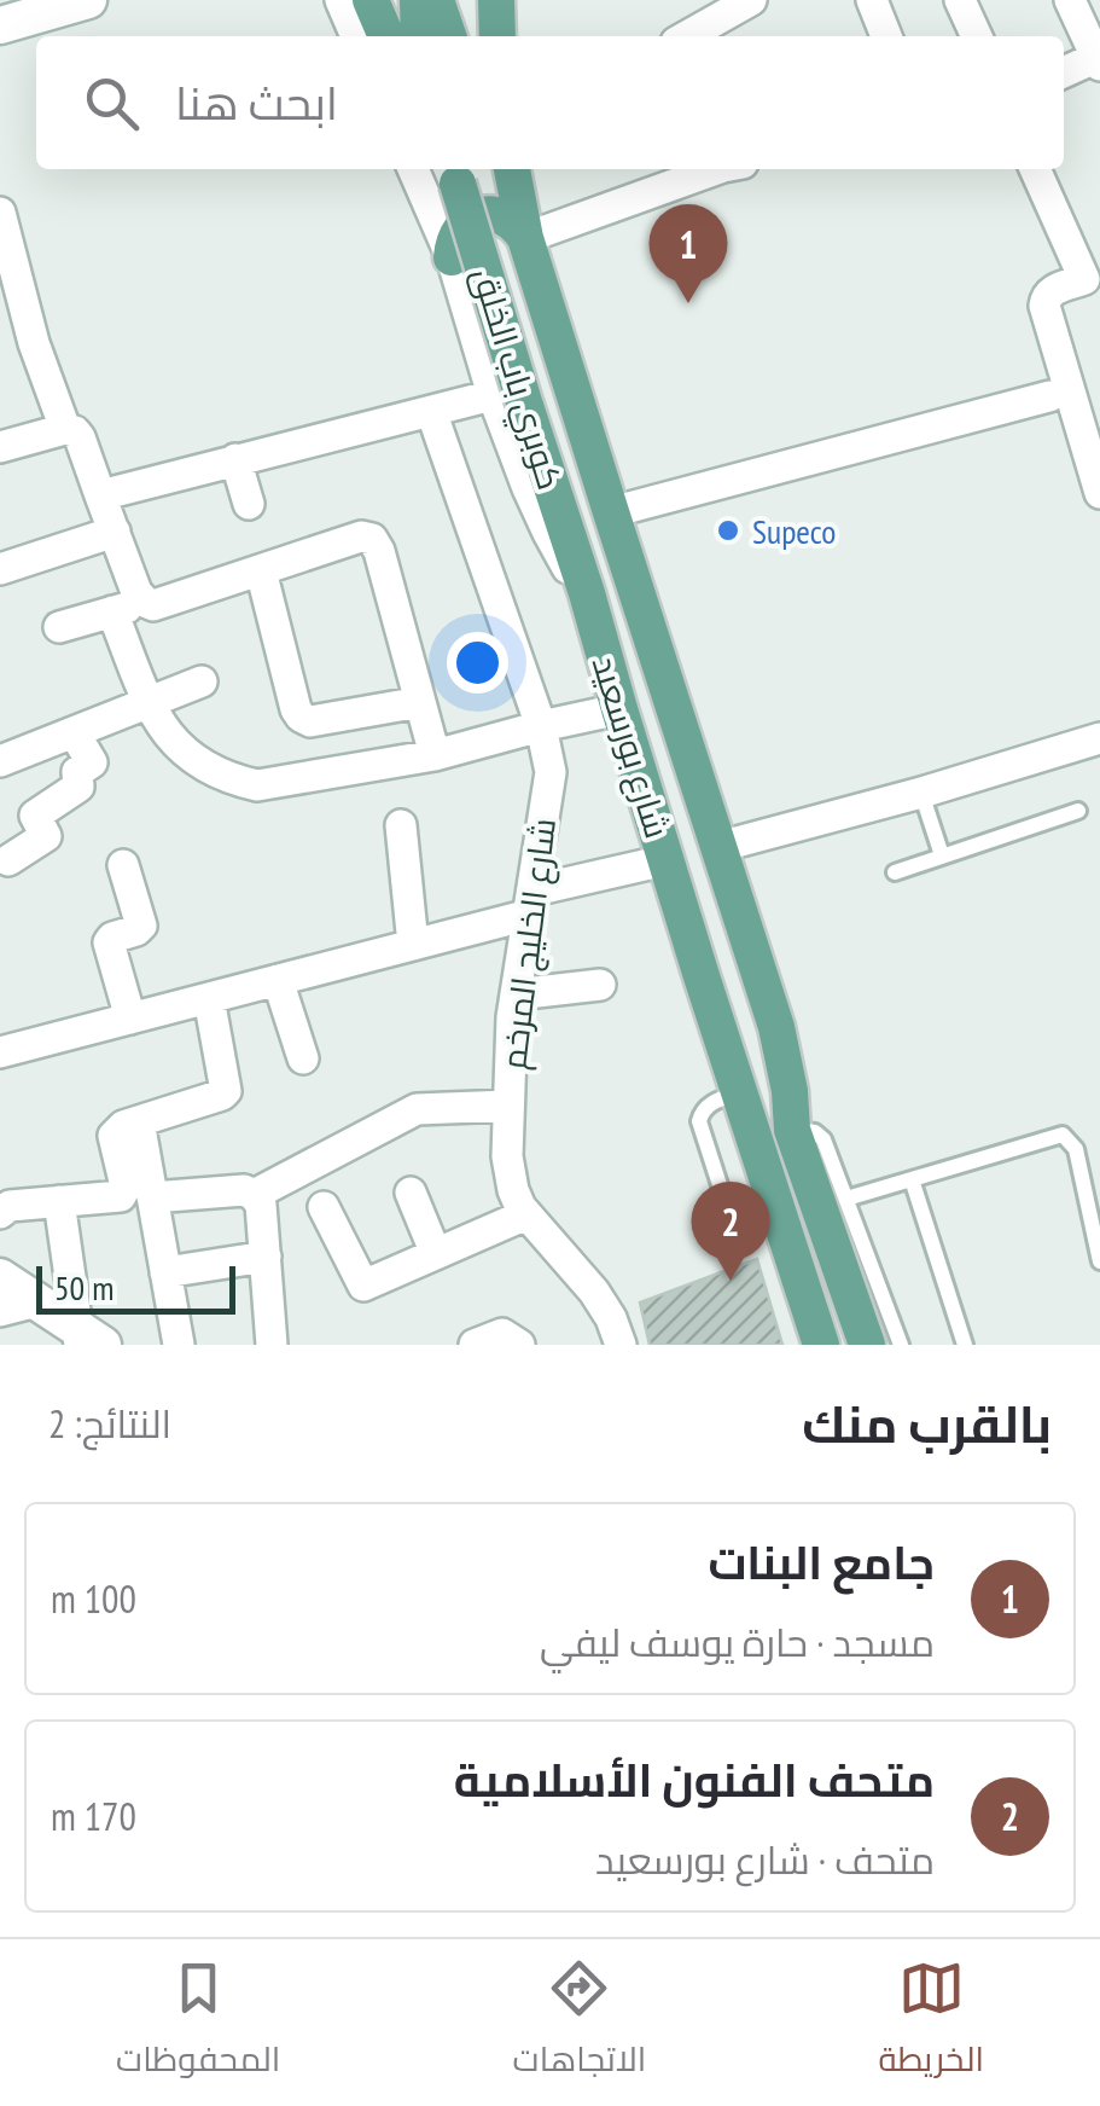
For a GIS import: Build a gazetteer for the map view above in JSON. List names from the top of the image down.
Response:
{
  "streets": {
    "main road": ["كوبري باب الخلق", "شارع بورسعيد"],
    "street": ["شارع الخليج المرخم"]
  },
  "crossings": [
    ["كوبري باب الخلق", "شارع بورسعيد"]
  ],
  "places": ["Supeco"],
  "scale_bar": "50 m",
  "page": {
    "search": "ابحث هنا",
    "pins": ["1", "2"],
    "scale": "50 m",
    "heading": ["بالقرب منك", "النتائج: 2"],
    "list": [
      {
        "mark": "1",
        "name": "جامع البنات",
        "note": "مسجد · حارة يوسف ليفي",
        "value": "100 m"
      },
      {
        "mark": "2",
        "name": "متحف الفنون الأسلامية",
        "note": "متحف · شارع بورسعيد",
        "value": "170 m"
      }
    ],
    "nav": ["الخريطة", "الاتجاهات", "المحفوظات"]
  }
}
